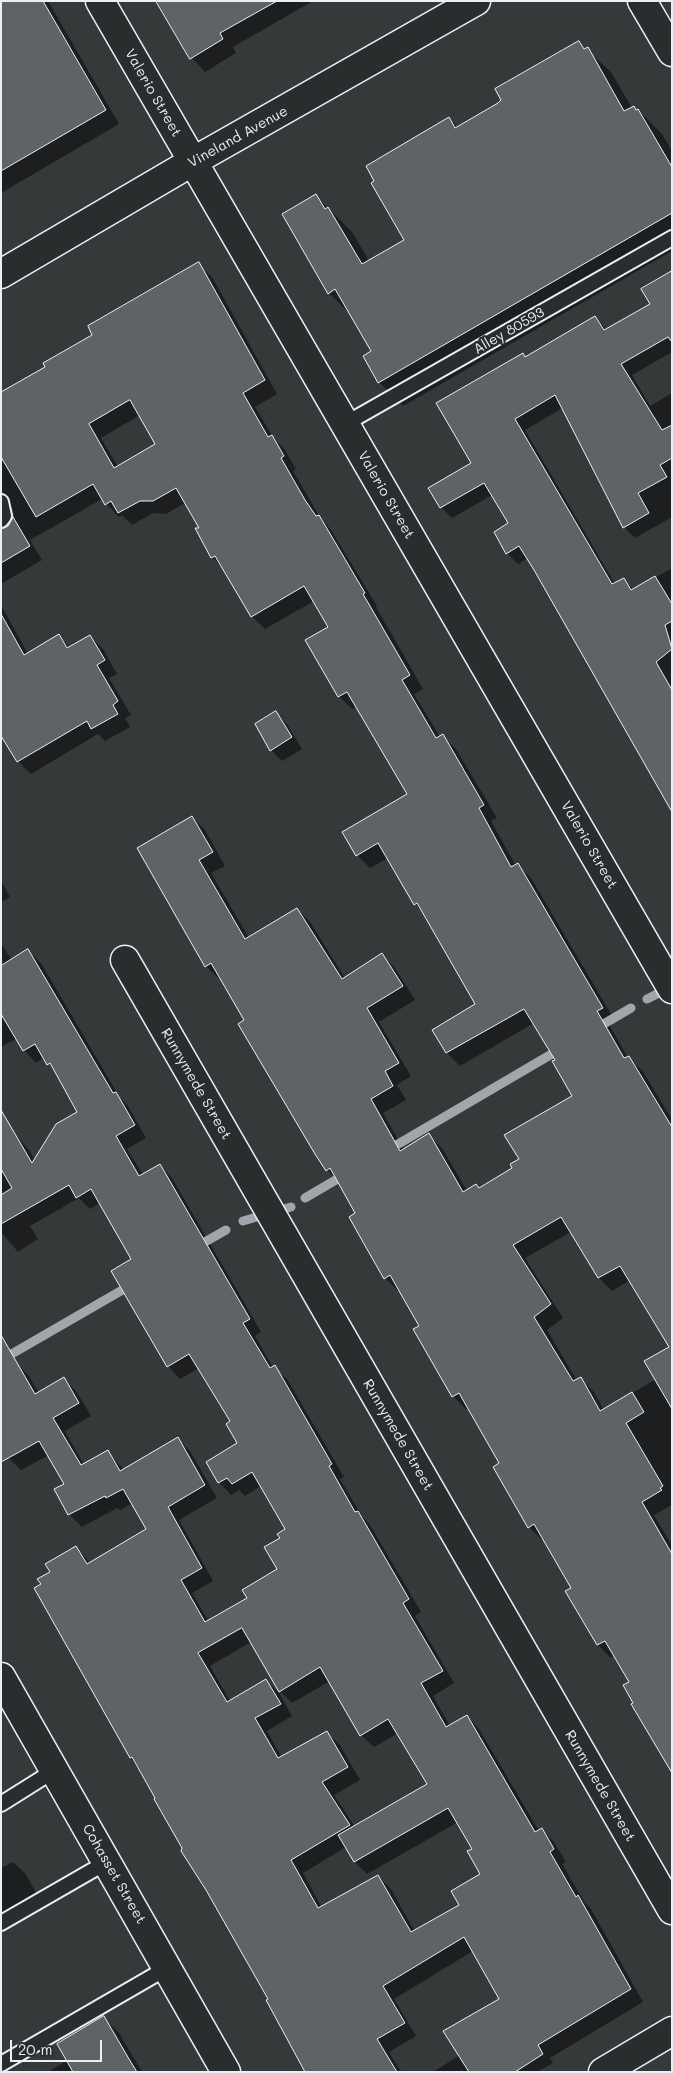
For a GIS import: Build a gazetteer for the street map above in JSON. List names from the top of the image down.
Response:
{
  "streets": {
    "street": [
      "Valerio Street",
      "Vineland Avenue",
      "Runnymede Street",
      "Cohasset Street"
    ],
    "lane": ["Alley 80593"]
  },
  "crossings": [
    ["Valerio Street", "Vineland Avenue"],
    ["Valerio Street", "Alley 80593"]
  ],
  "scale_bar": "20 m"
}
